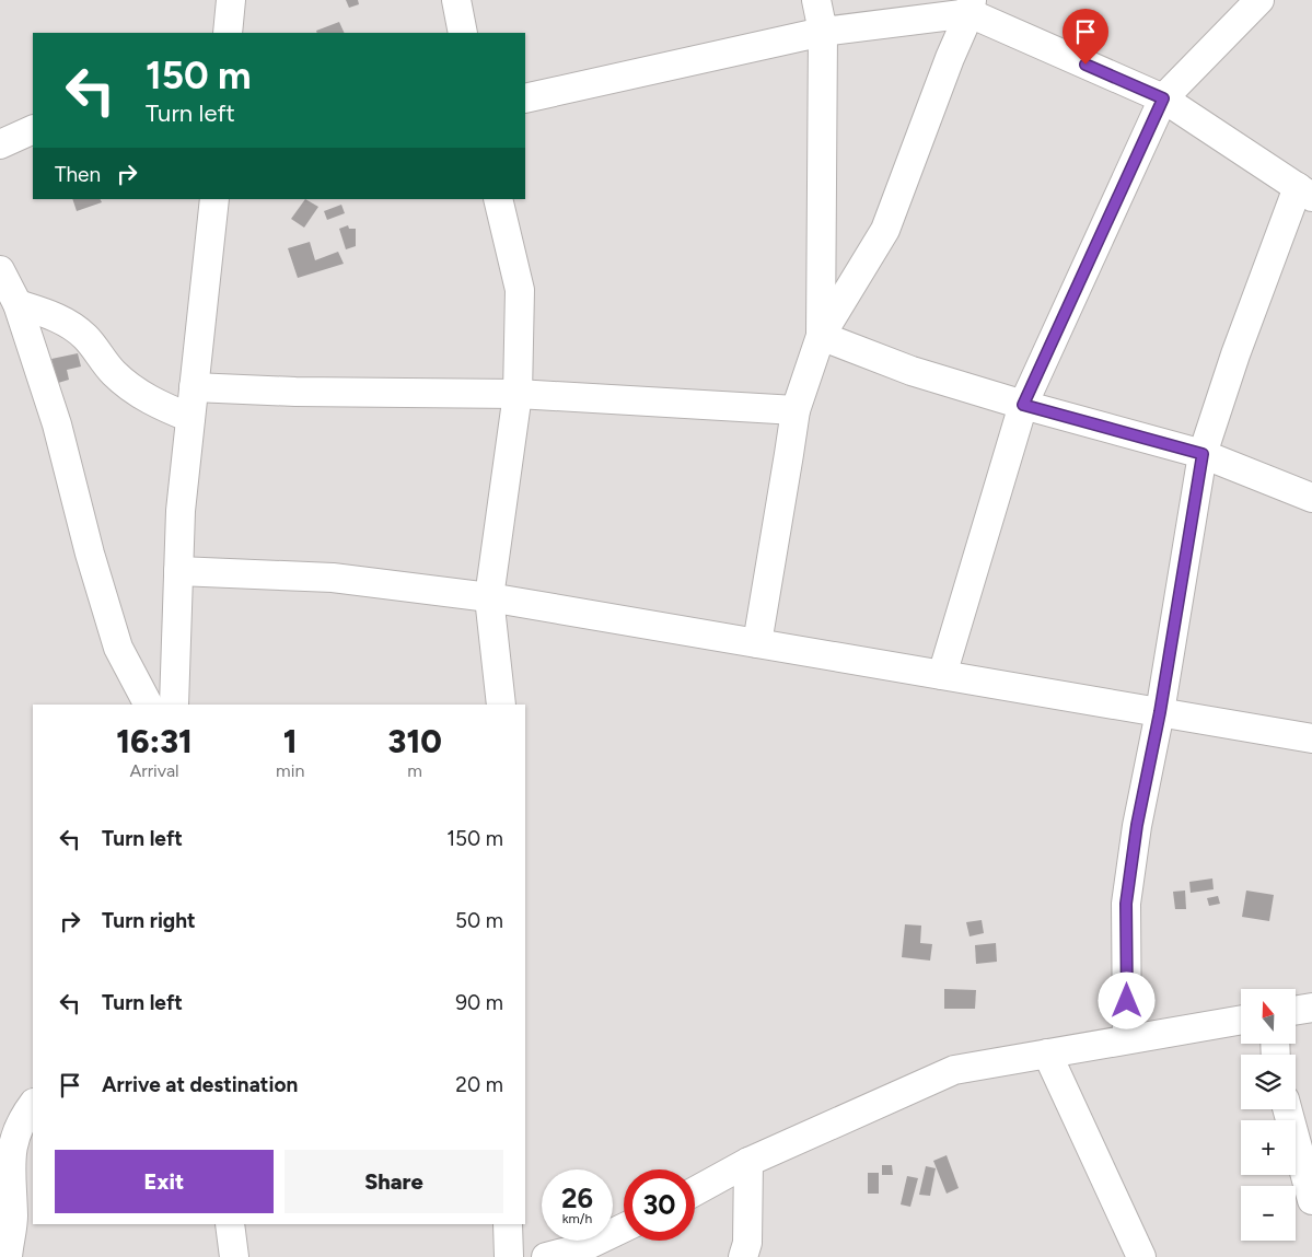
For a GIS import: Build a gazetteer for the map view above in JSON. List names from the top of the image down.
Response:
{
  "north": "top",
  "page": {
    "turn": ["150 m", "Turn left"],
    "then": "Then",
    "eta": [
      "16:31",
      "Arrival",
      "1",
      "min",
      "310",
      "m"
    ],
    "list": [
      {
        "name": "Turn left",
        "value": "150 m"
      },
      {
        "name": "Turn right",
        "value": "50 m"
      },
      {
        "name": "Turn left",
        "value": "90 m"
      },
      {
        "name": "Arrive at destination",
        "value": "20 m"
      }
    ],
    "map_buttons": ["+", "−"],
    "buttons": ["Exit", "Share"],
    "speed": "26 km/h",
    "limit": "30"
  }
}
